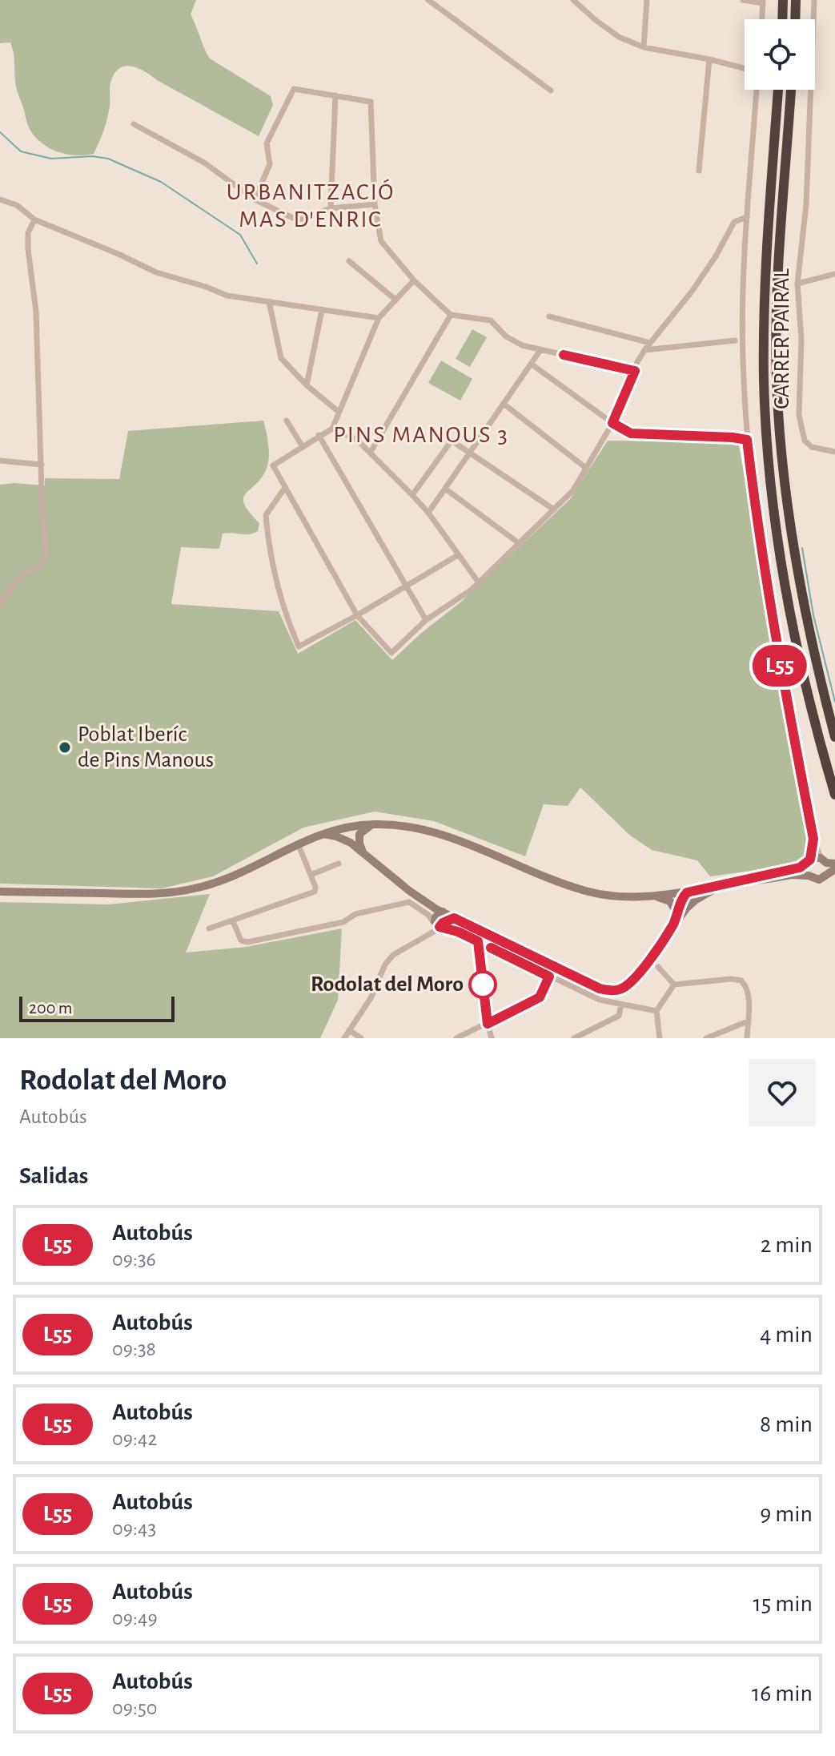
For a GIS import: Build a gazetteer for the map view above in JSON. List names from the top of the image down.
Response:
{
  "streets": {
    "street": ["CARRER PAIRAL"]
  },
  "districts": ["URBANITZACIÓ MAS D'ENRIC", "PINS MANOUS 3"],
  "places": ["Poblat Iberíc de Pins Manous", "Rodolat del Moro"],
  "lines": ["bus line L55"],
  "scale_bar": "200 m",
  "page": {
    "on_map": "L55",
    "scale": "200 m",
    "heading": [
      ["Rodolat del Moro", "Autobús"],
      "Salidas"
    ],
    "list": [
      {
        "mark": "L55",
        "name": "Autobús",
        "note": "09:36",
        "value": "2 min"
      },
      {
        "mark": "L55",
        "name": "Autobús",
        "note": "09:38",
        "value": "4 min"
      },
      {
        "mark": "L55",
        "name": "Autobús",
        "note": "09:42",
        "value": "8 min"
      },
      {
        "mark": "L55",
        "name": "Autobús",
        "note": "09:43",
        "value": "9 min"
      },
      {
        "mark": "L55",
        "name": "Autobús",
        "note": "09:49",
        "value": "15 min"
      },
      {
        "mark": "L55",
        "name": "Autobús",
        "note": "09:50",
        "value": "16 min"
      }
    ]
  }
}
